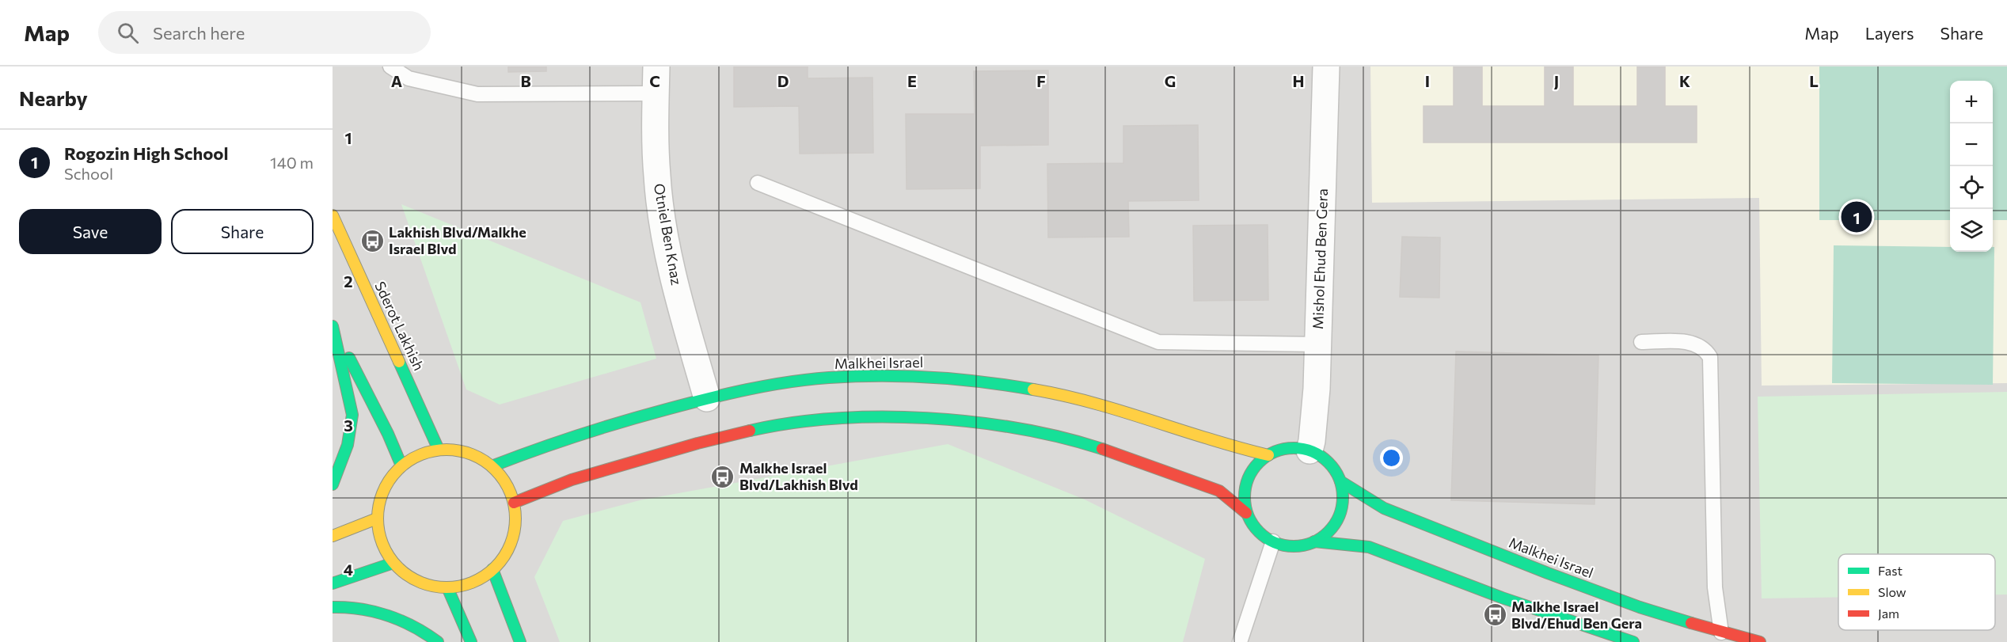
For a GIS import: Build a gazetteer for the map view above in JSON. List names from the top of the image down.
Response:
{
  "streets": {
    "street": [
      "Otniel Ben Knaz",
      "Mishol Ehud Ben Gera",
      "Sderot Lakhish",
      "Malkhei Israel"
    ]
  },
  "crossings": [
    ["Otniel Ben Knaz", "Malkhei Israel"],
    ["Mishol Ehud Ben Gera", "Malkhei Israel"],
    ["Sderot Lakhish", "Malkhei Israel"]
  ],
  "places": {
    "bus stop": ["Lakhish Blvd/Malkhe Israel Blvd", "Malkhe Israel Blvd/Lakhish Blvd", "Malkhe Israel Blvd/Ehud Ben Gera"]
  },
  "legend": ["Fast", "Slow", "Jam"],
  "page": {
    "header": "Map",
    "search": "Search here",
    "nav": ["Map", "Layers", "Share"],
    "heading": "Nearby",
    "map_buttons": ["+", "−"],
    "list": [
      {
        "mark": "1",
        "name": "Rogozin High School",
        "note": "School",
        "value": "140 m"
      }
    ],
    "buttons": ["Save", "Share"],
    "pins": "1"
  },
  "grid": {
    "columns": [
      "A",
      "B",
      "C",
      "D",
      "E",
      "F",
      "G",
      "H",
      "I",
      "J",
      "K",
      "L"
    ],
    "rows": [
      "1",
      "2",
      "3",
      "4"
    ]
  }
}
